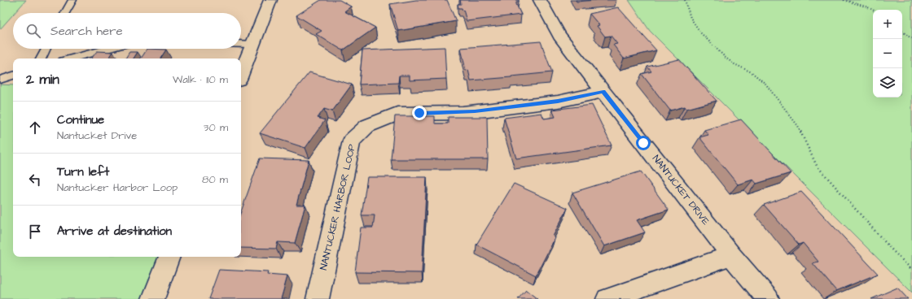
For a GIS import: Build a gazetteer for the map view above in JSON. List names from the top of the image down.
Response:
{
  "streets": {
    "street": ["NANTUCKET DRIVE", "NANTUCKER HARBOR LOOP"]
  },
  "crossings": [
    ["NANTUCKET DRIVE", "NANTUCKER HARBOR LOOP"]
  ],
  "page": {
    "map_buttons": ["+", "−"],
    "search": "Search here",
    "heading": ["2 min", "Walk · 110 m"],
    "list": [
      ["Continue", "Nantucket Drive", "30 m"],
      ["Turn left", "Nantucker Harbor Loop", "80 m"],
      "Arrive at destination"
    ]
  }
}
